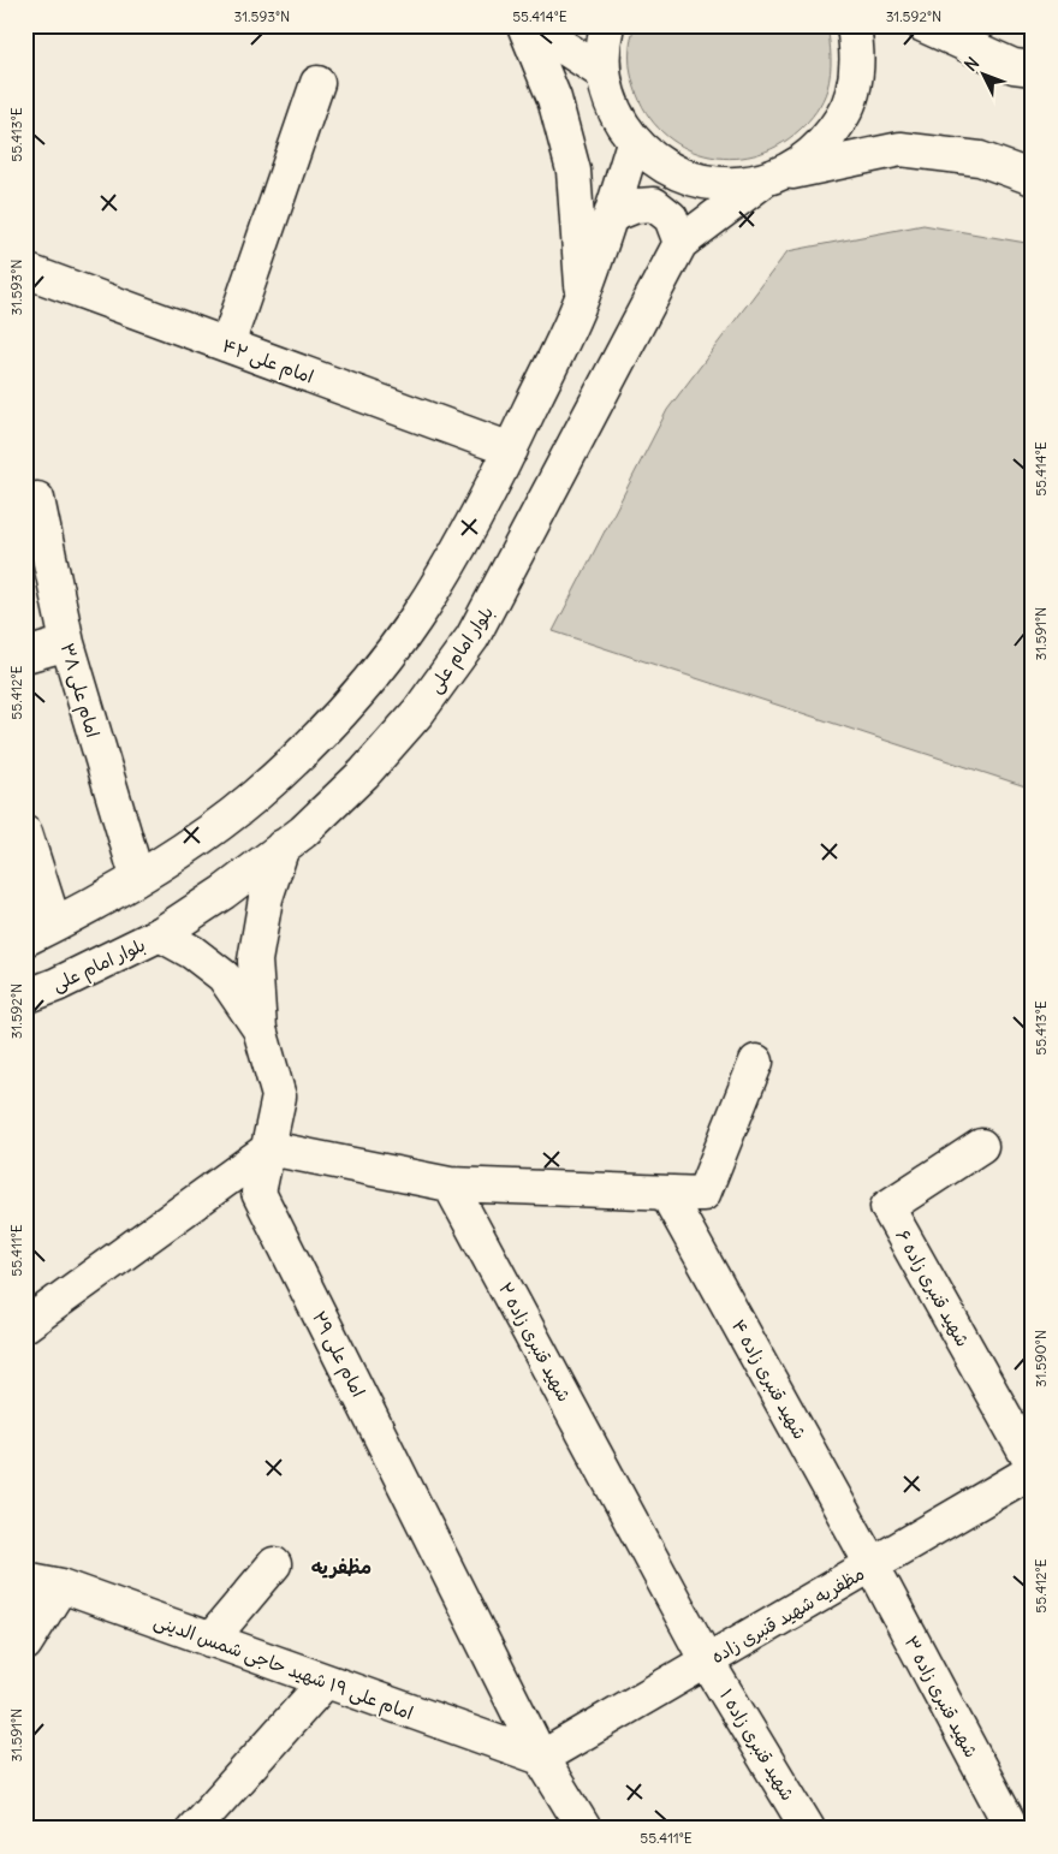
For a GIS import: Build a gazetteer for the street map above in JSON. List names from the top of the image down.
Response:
{
  "streets": {
    "street": [
      "امام علی ۴۲",
      "بلوار امام علی",
      "امام علی ۳۸",
      "شهید قنبری زاده ۶",
      "شهید قنبری زاده ۲",
      "امام علی ۲۹",
      "شهید قنبری زاده ۴",
      "مظفریه شهید قنبری زاده",
      "امام علی ۱۹ شهید حاجی شمس الدینی",
      "شهید قنبری زاده ۳",
      "شهید قنبری زاده ۱"
    ]
  },
  "crossings": [
    ["بلوار امام علی", "امام علی ۲۹"],
    ["شهید قنبری زاده ۲", "مظفریه شهید قنبری زاده"],
    ["شهید قنبری زاده ۲", "شهید قنبری زاده ۱"],
    ["امام علی ۲۹", "مظفریه شهید قنبری زاده"],
    ["امام علی ۲۹", "امام علی ۱۹ شهید حاجی شمس الدینی"],
    ["شهید قنبری زاده ۴", "مظفریه شهید قنبری زاده"],
    ["شهید قنبری زاده ۴", "شهید قنبری زاده ۳"],
    ["مظفریه شهید قنبری زاده", "امام علی ۱۹ شهید حاجی شمس الدینی"],
    ["مظفریه شهید قنبری زاده", "شهید قنبری زاده ۳"],
    ["مظفریه شهید قنبری زاده", "شهید قنبری زاده ۱"]
  ],
  "districts": ["مظفریه"],
  "north": "top left",
  "coordinates": [
    "31.593°N",
    "55.414°E",
    "31.592°N",
    "55.413°E",
    "31.591°N",
    "55.412°E",
    "55.411°E",
    "31.590°N"
  ]
}
